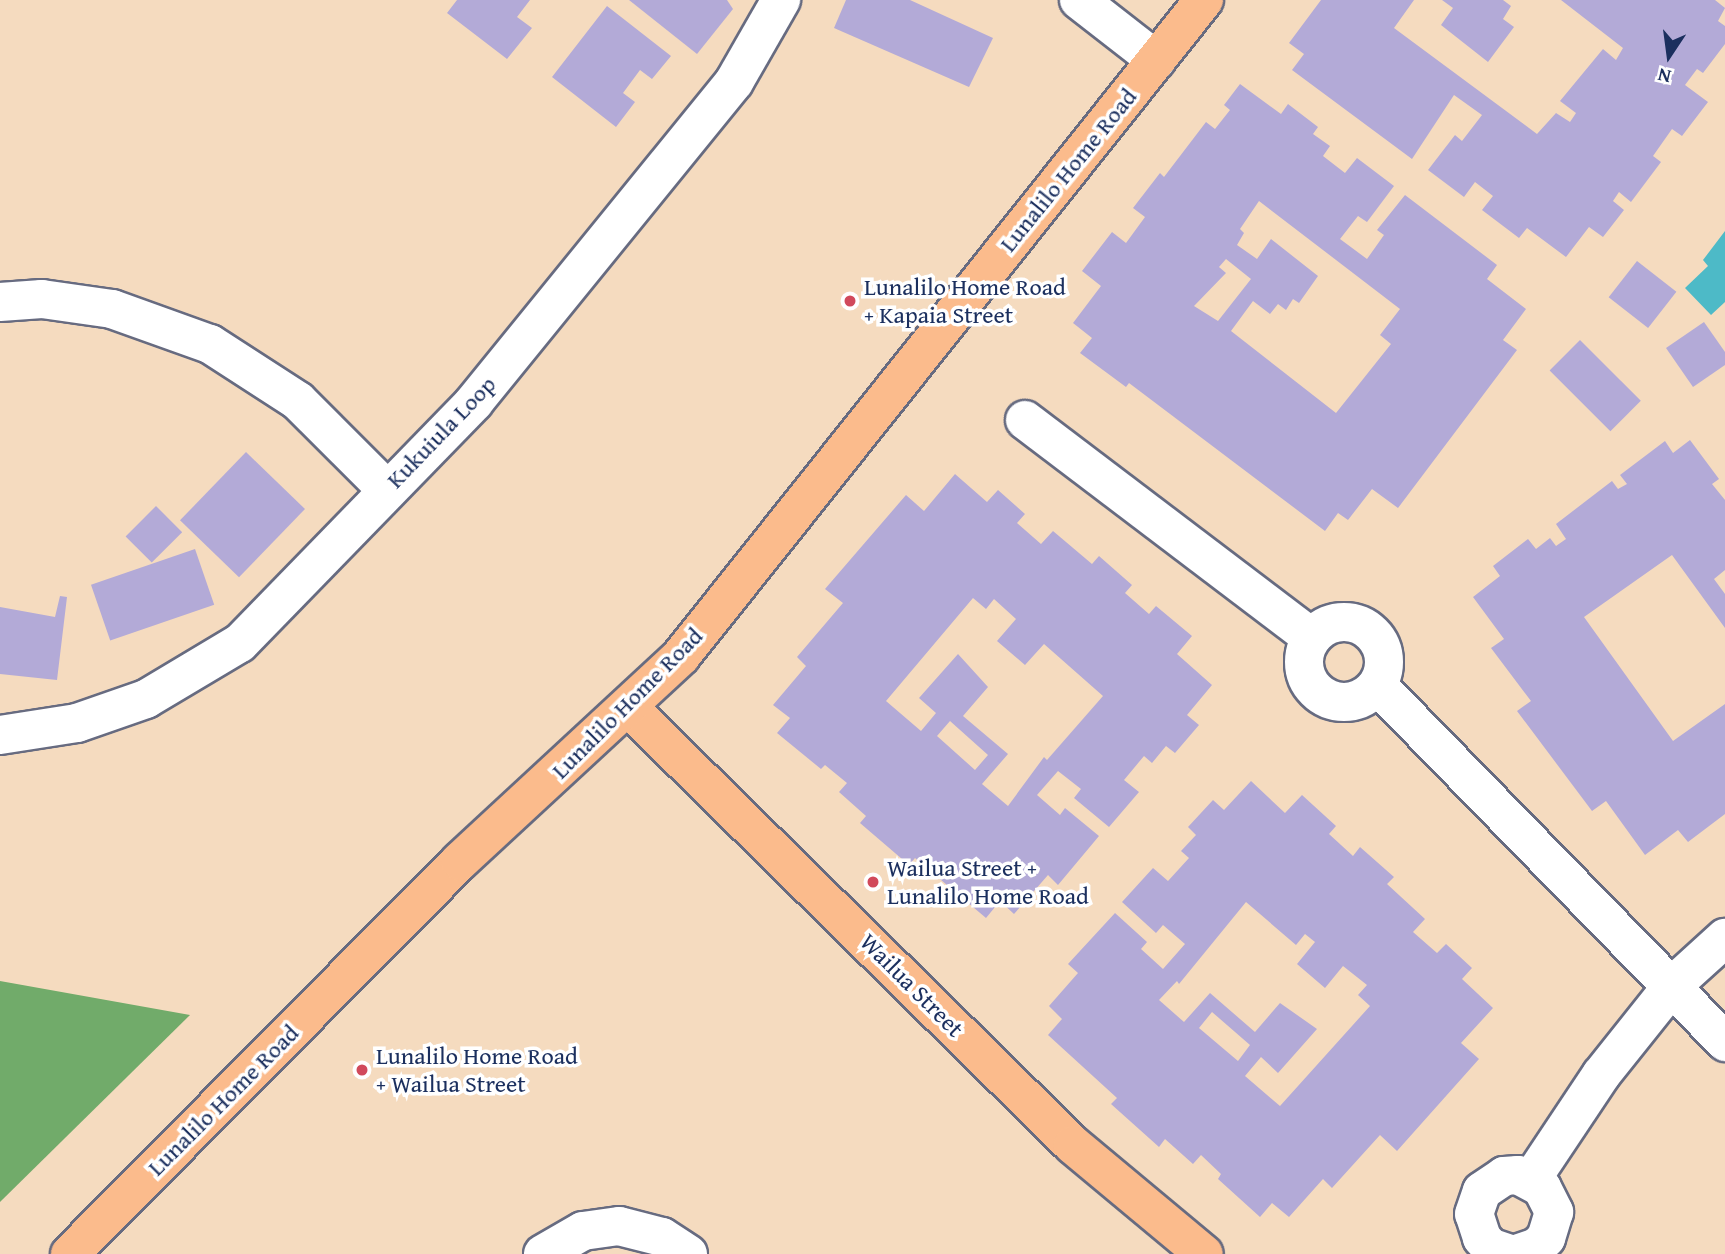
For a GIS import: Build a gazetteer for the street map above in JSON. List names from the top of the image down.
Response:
{
  "streets": {
    "main road": ["Lunalilo Home Road", "Wailua Street"],
    "street": ["Kukuiula Loop"]
  },
  "crossings": [
    ["Lunalilo Home Road", "Wailua Street"]
  ],
  "places": ["Lunalilo Home Road + Kapaia Street", "Wailua Street + Lunalilo Home Road", "Lunalilo Home Road + Wailua Street"],
  "north": "bottom"
}
